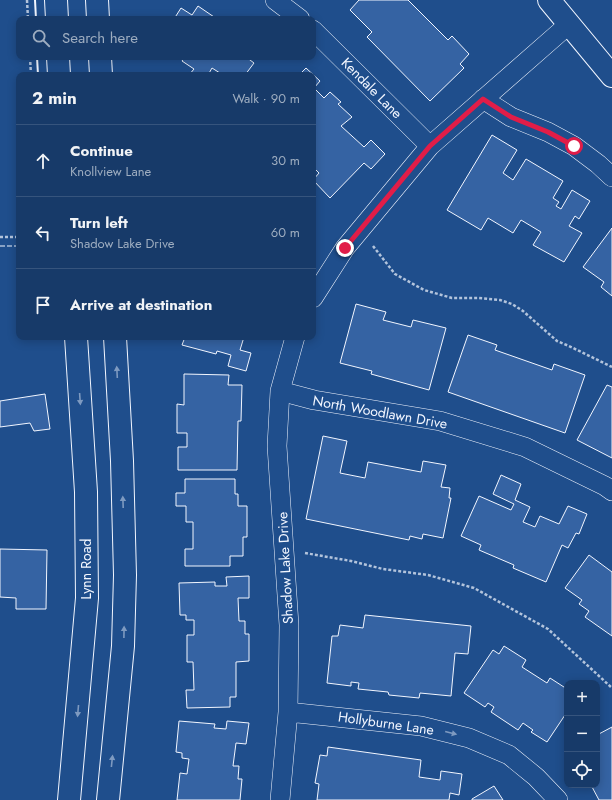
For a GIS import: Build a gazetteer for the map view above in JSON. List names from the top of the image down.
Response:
{
  "streets": {
    "main road": ["Lynn Road"],
    "street": [
      "Kendale Lane",
      "North Woodlawn Drive",
      "Shadow Lake Drive",
      "Hollyburne Lane"
    ]
  },
  "crossings": [
    ["North Woodlawn Drive", "Shadow Lake Drive"],
    ["Shadow Lake Drive", "Hollyburne Lane"]
  ],
  "one_way": ["Hollyburne Lane"],
  "page": {
    "search": "Search here",
    "heading": ["2 min", "Walk · 90 m"],
    "list": [
      ["Continue", "Knollview Lane", "30 m"],
      ["Turn left", "Shadow Lake Drive", "60 m"],
      "Arrive at destination"
    ],
    "map_buttons": ["+", "−"]
  }
}
